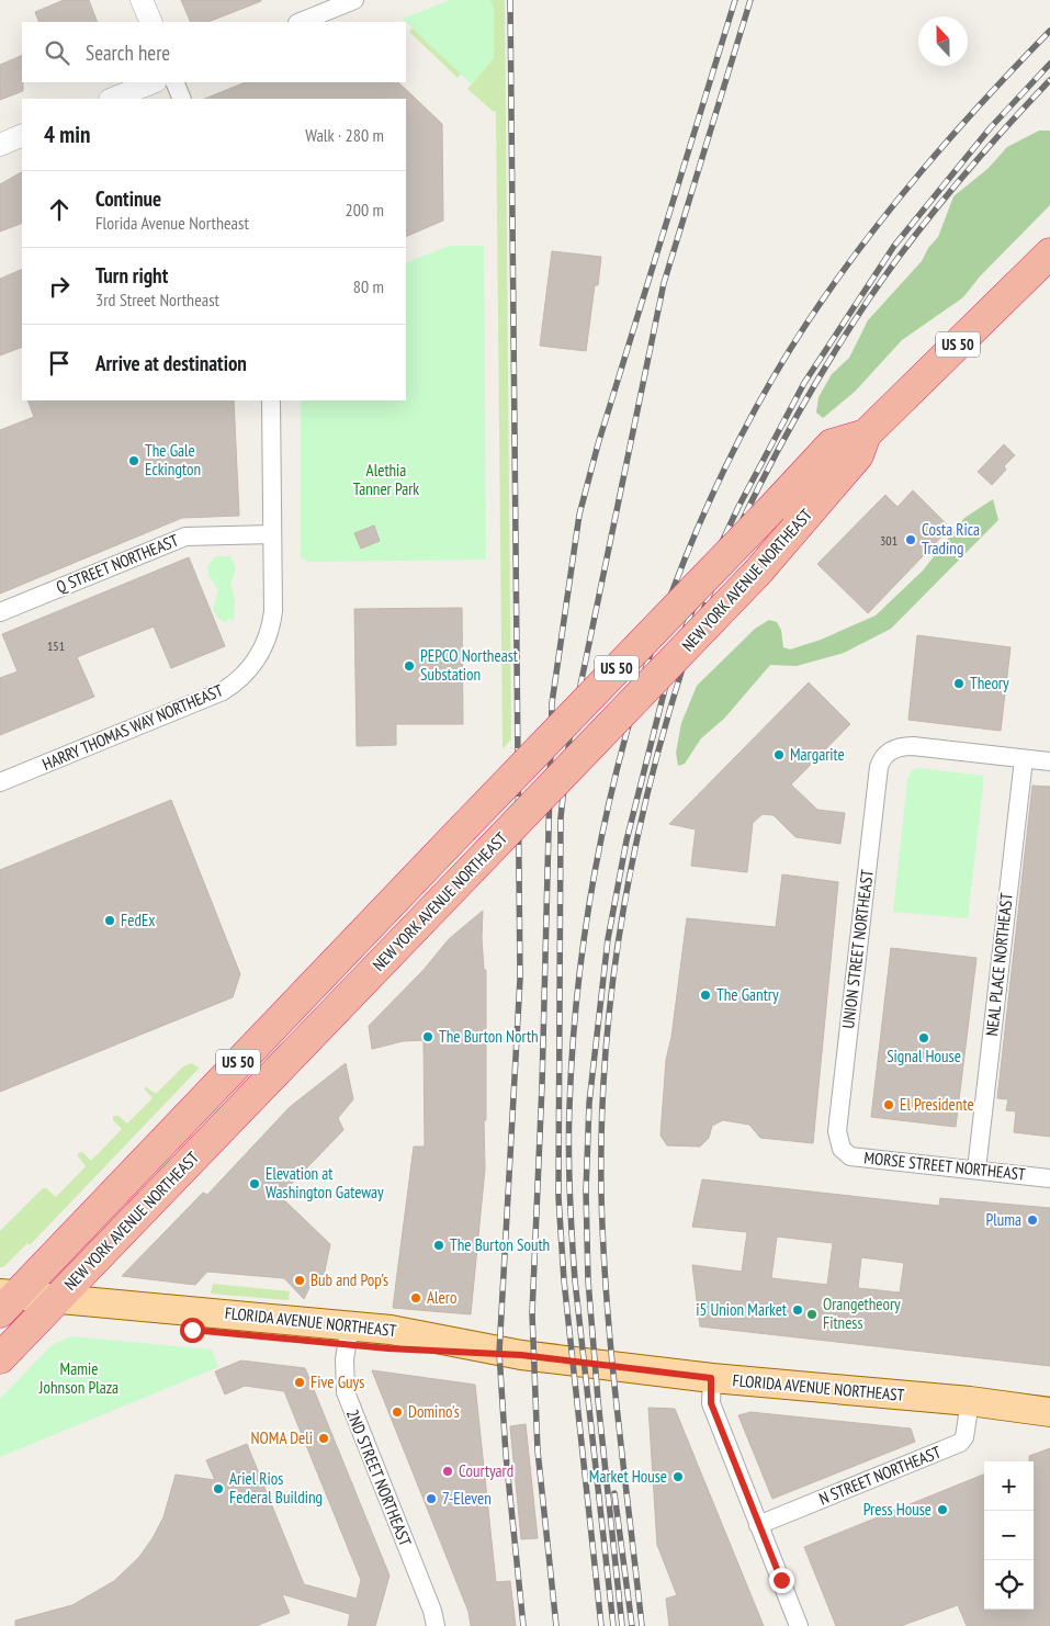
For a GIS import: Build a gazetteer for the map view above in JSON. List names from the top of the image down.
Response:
{
  "streets": {
    "highway": ["US 50", "NEW YORK AVENUE NORTHEAST"],
    "main road": ["FLORIDA AVENUE NORTHEAST"],
    "street": [
      "Q STREET NORTHEAST",
      "HARRY THOMAS WAY NORTHEAST",
      "UNION STREET NORTHEAST",
      "NEAL PLACE NORTHEAST",
      "MORSE STREET NORTHEAST",
      "N STREET NORTHEAST",
      "2ND STREET NORTHEAST"
    ]
  },
  "crossings": [
    ["Q STREET NORTHEAST", "HARRY THOMAS WAY NORTHEAST"],
    ["NEW YORK AVENUE NORTHEAST", "FLORIDA AVENUE NORTHEAST"],
    ["UNION STREET NORTHEAST", "NEAL PLACE NORTHEAST"],
    ["UNION STREET NORTHEAST", "MORSE STREET NORTHEAST"],
    ["NEAL PLACE NORTHEAST", "MORSE STREET NORTHEAST"],
    ["FLORIDA AVENUE NORTHEAST", "N STREET NORTHEAST"],
    ["FLORIDA AVENUE NORTHEAST", "2ND STREET NORTHEAST"]
  ],
  "parks": ["Alethia Tanner Park", "Mamie Johnson Plaza"],
  "places": [
    "The Gale Eckington",
    "Costa Rica Trading",
    "PEPCO Northeast Substation",
    "Theory",
    "Margarite",
    "FedEx",
    "The Gantry",
    "The Burton North",
    "Signal House",
    "El Presidente",
    "Elevation at Washington Gateway",
    "Pluma",
    "The Burton South",
    "Bub and Pop's",
    "Alero",
    "i5 Union Market",
    "Orangetheory Fitness",
    "Five Guys",
    "Domino's",
    "NOMA Deli",
    "Courtyard",
    "Market House",
    "Ariel Rios Federal Building",
    "7-Eleven",
    "Press House"
  ],
  "house_numbers": ["301", "151"],
  "north": "top",
  "page": {
    "search": "Search here",
    "heading": ["4 min", "Walk · 280 m"],
    "list": [
      ["Continue", "Florida Avenue Northeast", "200 m"],
      ["Turn right", "3rd Street Northeast", "80 m"],
      "Arrive at destination"
    ],
    "map_buttons": ["+", "−"]
  }
}
